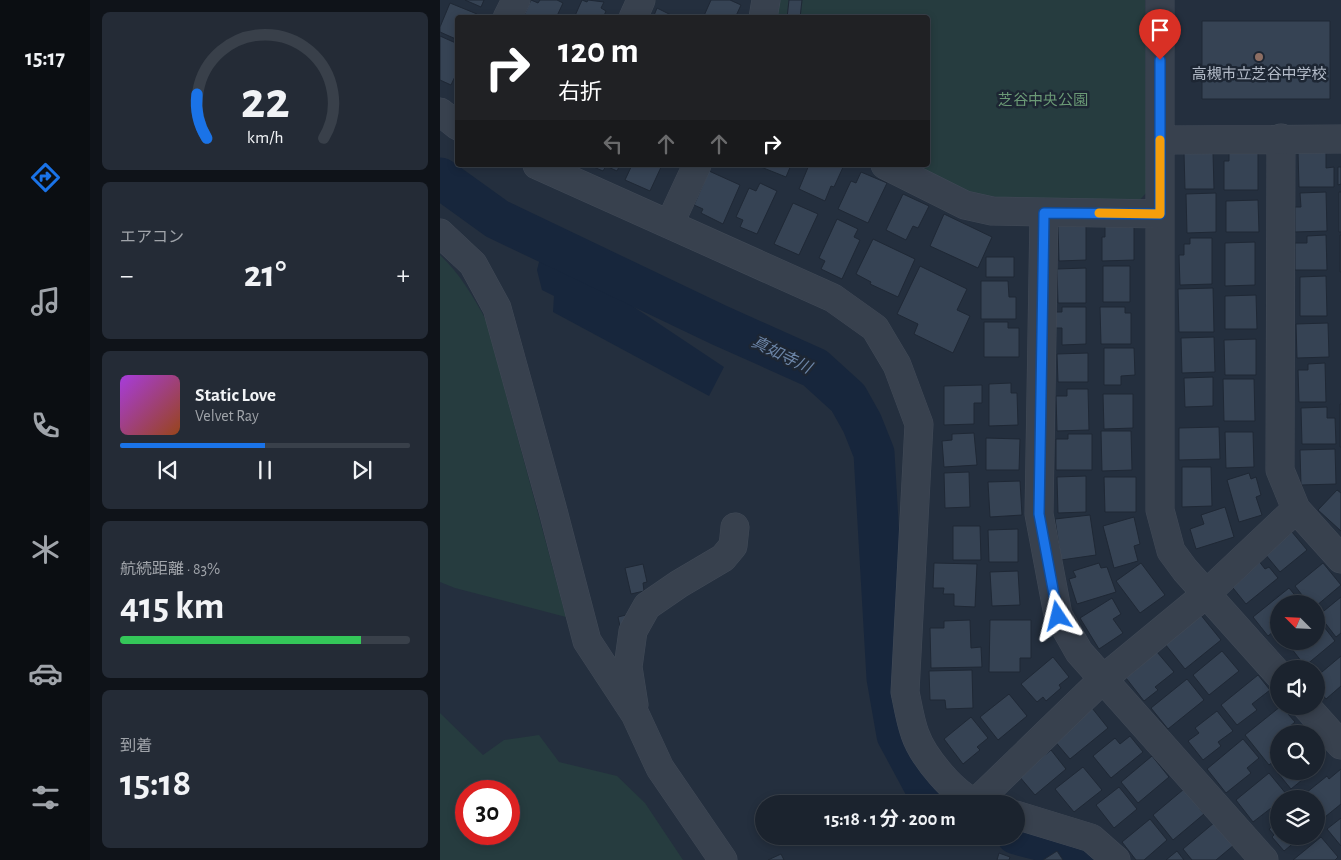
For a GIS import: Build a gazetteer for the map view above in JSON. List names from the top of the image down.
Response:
{
  "water": ["真如寺川"],
  "parks": ["芝谷中央公園"],
  "places": ["高槻市立芝谷中学校"],
  "north": "top left",
  "page": {
    "tabs": "15:17",
    "turn": ["120 m", "右折"],
    "tile": [
      "エアコン",
      ["航続距離 · 83%", "415 km"],
      ["到着", "15:18"]
    ],
    "heat": ["−", "21°", "+"],
    "song": ["Static Love", "Velvet Ray"],
    "limit": "30",
    "trip": "15:18 · 1 分 · 200 m",
    "gauge": ["22", "km/h"]
  }
}
